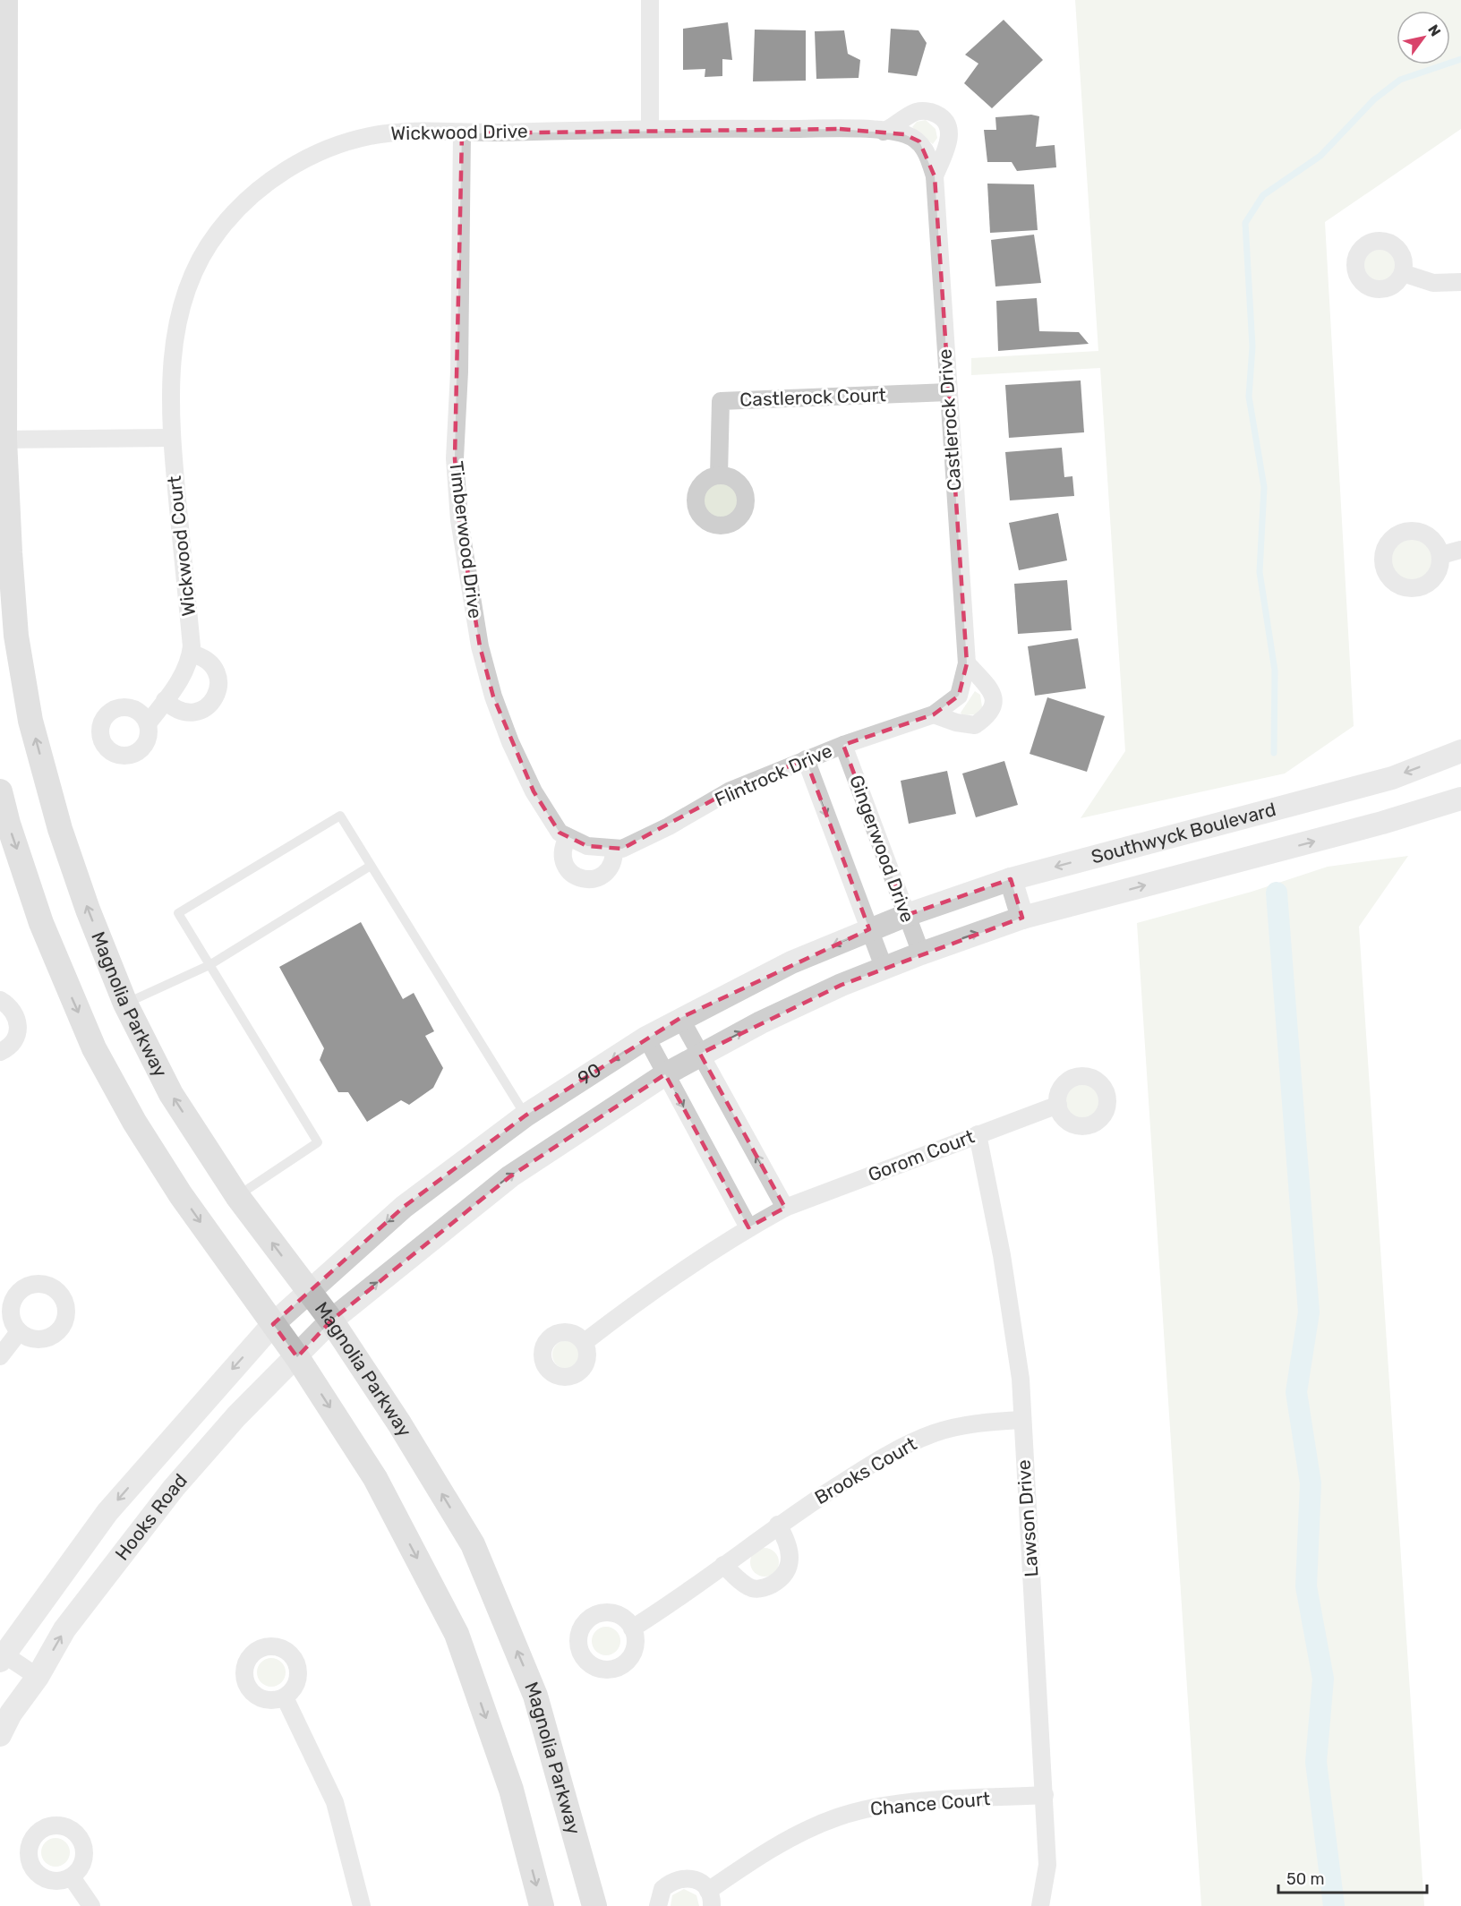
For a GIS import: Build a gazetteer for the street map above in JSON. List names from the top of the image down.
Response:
{
  "streets": {
    "main road": ["Magnolia Parkway"],
    "street": [
      "Wickwood Drive",
      "Castlerock Court",
      "Castlerock Drive",
      "Timberwood Drive",
      "Wickwood Court",
      "Flintrock Drive",
      "Southwyck Boulevard",
      "Gingerwood Drive",
      "90",
      "Gorom Court",
      "Brooks Court",
      "Hooks Road",
      "Lawson Drive",
      "Chance Court"
    ]
  },
  "crossings": [
    ["Wickwood Drive", "Castlerock Drive"],
    ["Wickwood Drive", "Timberwood Drive"],
    ["Wickwood Drive", "Wickwood Court"],
    ["Castlerock Court", "Castlerock Drive"],
    ["Castlerock Drive", "Flintrock Drive"],
    ["Timberwood Drive", "Flintrock Drive"],
    ["Flintrock Drive", "Gingerwood Drive"],
    ["Southwyck Boulevard", "Gingerwood Drive"],
    ["Southwyck Boulevard", "90"],
    ["Gingerwood Drive", "90"],
    ["Magnolia Parkway", "90"],
    ["Magnolia Parkway", "Hooks Road"],
    ["90", "Hooks Road"],
    ["Gorom Court", "Lawson Drive"],
    ["Brooks Court", "Lawson Drive"],
    ["Lawson Drive", "Chance Court"]
  ],
  "scale_bar": "50 m",
  "north": "top right"
}
